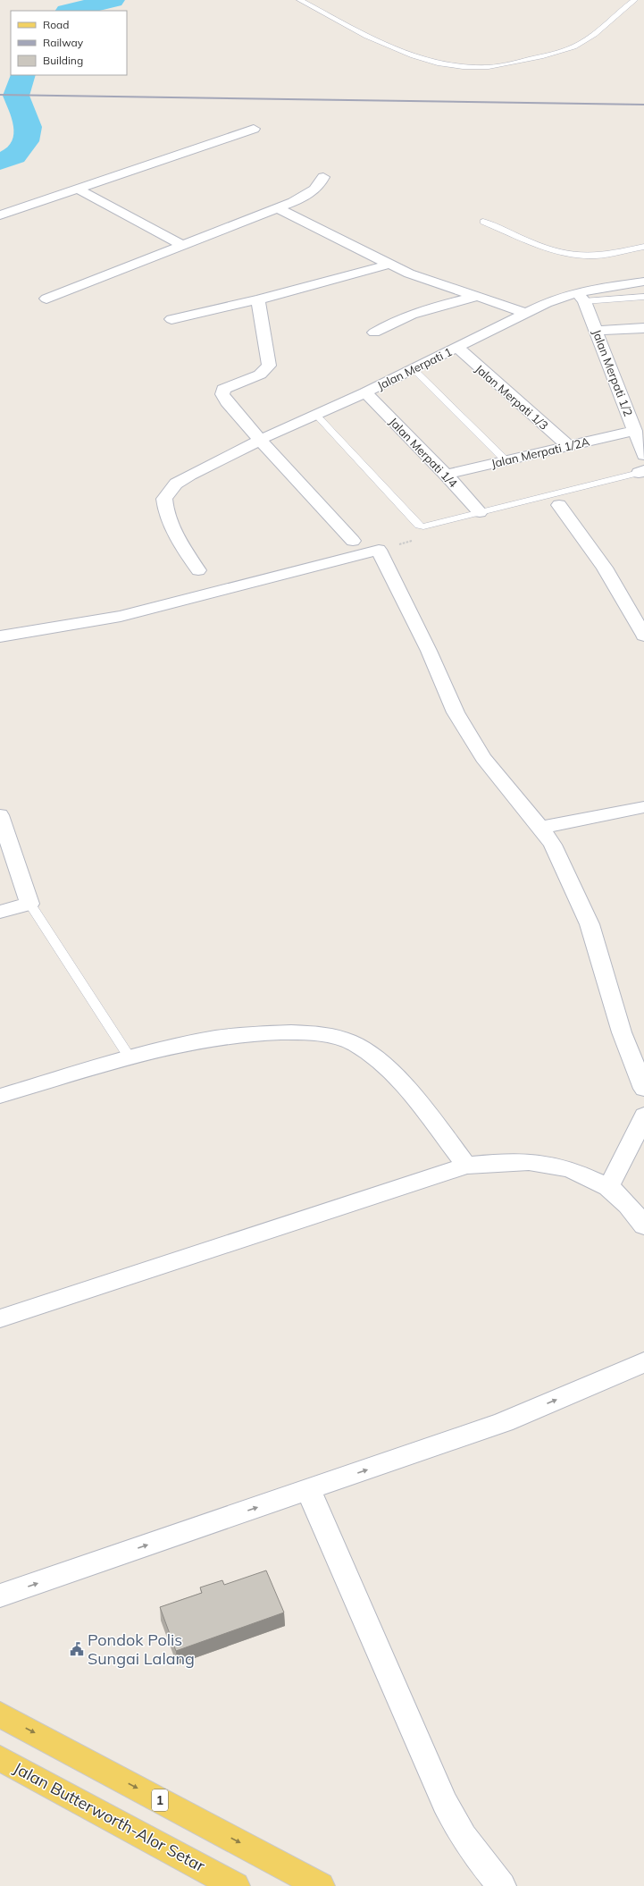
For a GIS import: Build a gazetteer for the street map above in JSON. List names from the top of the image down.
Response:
{
  "streets": {
    "main road": ["1", "Jalan Butterworth-Alor Setar"],
    "street": [
      "Jalan Merpati 1",
      "Jalan Merpati 1/2",
      "Jalan Merpati 1/3",
      "Jalan Merpati 1/4",
      "Jalan Merpati 1/2A"
    ]
  },
  "crossings": [
    ["Jalan Merpati 1", "Jalan Merpati 1/2"],
    ["Jalan Merpati 1", "Jalan Merpati 1/3"],
    ["Jalan Merpati 1", "Jalan Merpati 1/4"],
    ["Jalan Merpati 1/2", "Jalan Merpati 1/2A"],
    ["Jalan Merpati 1/3", "Jalan Merpati 1/2A"],
    ["Jalan Merpati 1/4", "Jalan Merpati 1/2A"]
  ],
  "places": {
    "public building": ["Pondok Polis Sungai Lalang"]
  },
  "legend": ["Road", "Railway", "Building"]
}
